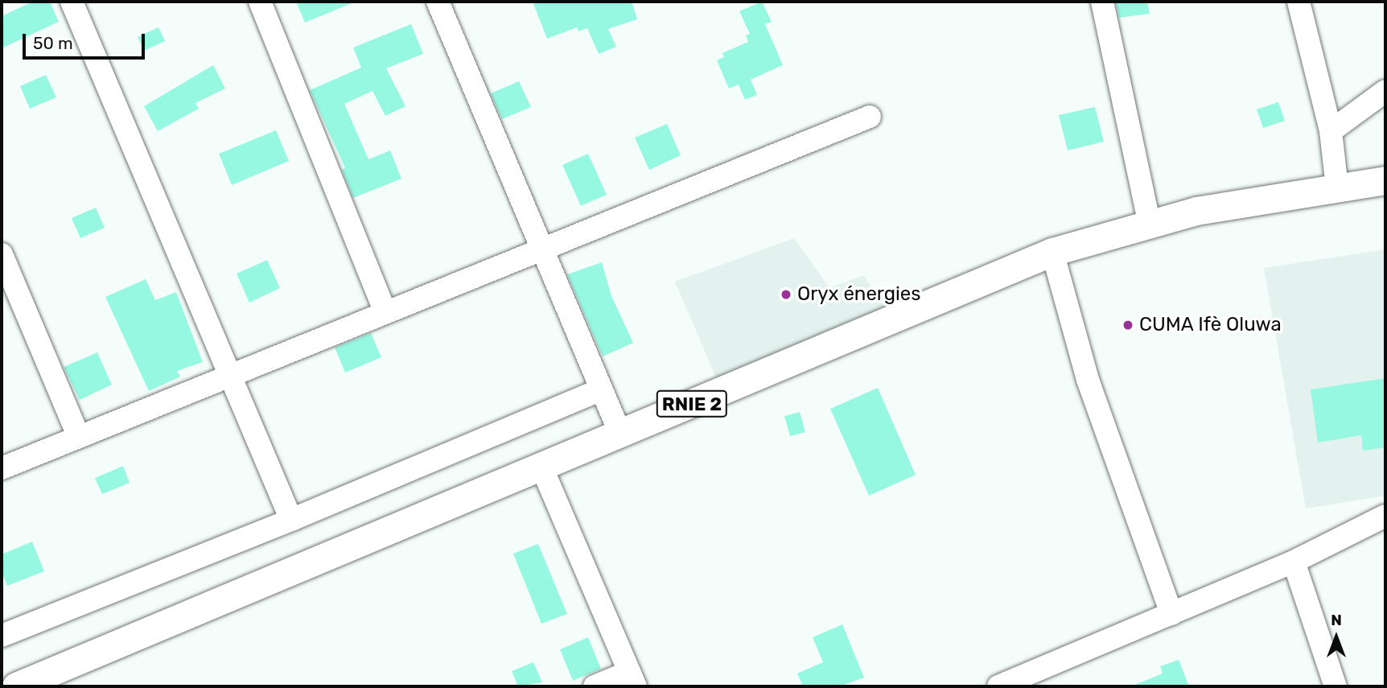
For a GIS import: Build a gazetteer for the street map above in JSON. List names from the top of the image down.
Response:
{
  "streets": {
    "main road": ["RNIE 2"]
  },
  "places": ["Oryx énergies", "CUMA Ifè Oluwa"],
  "scale_bar": "50 m",
  "north": "top"
}
